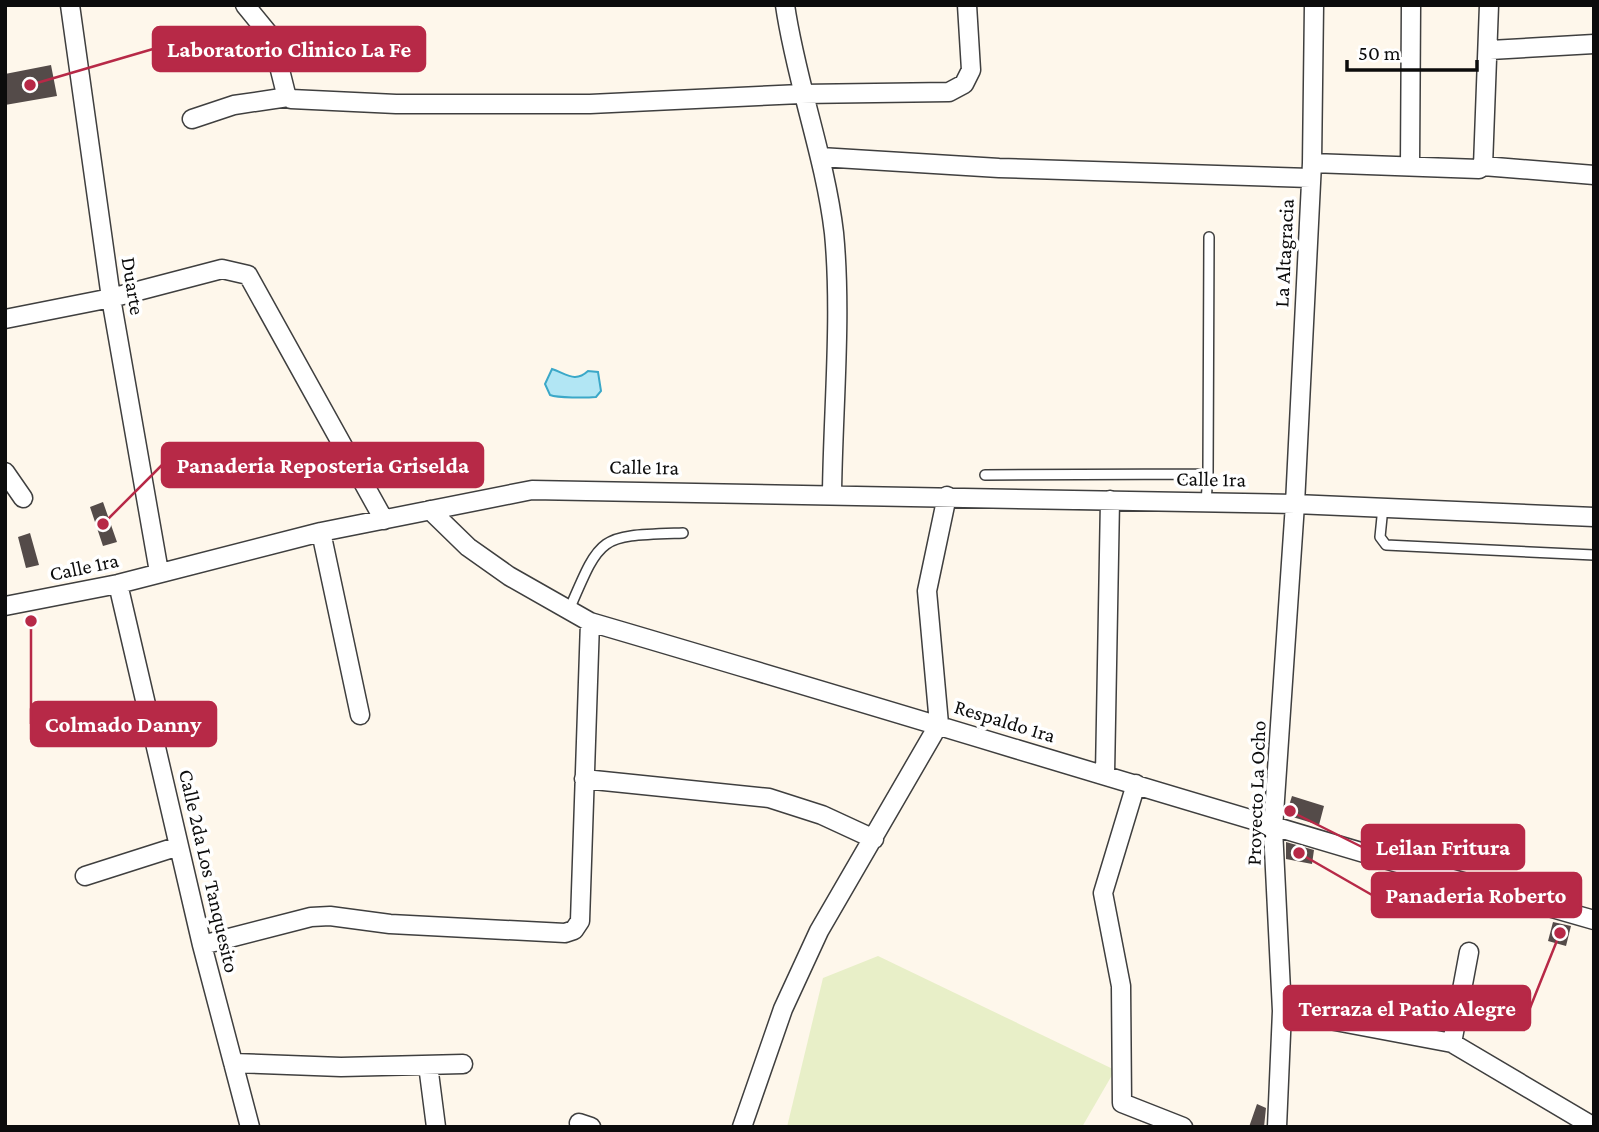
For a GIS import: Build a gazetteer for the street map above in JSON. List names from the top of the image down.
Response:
{
  "streets": {
    "street": [
      "La Altagracia",
      "Duarte",
      "Calle 1ra",
      "Respaldo 1ra",
      "Proyecto La Ocho",
      "Calle 2da Los Tanquesito"
    ]
  },
  "crossings": [
    ["La Altagracia", "Calle 1ra"],
    ["La Altagracia", "Proyecto La Ocho"],
    ["Duarte", "Calle 1ra"],
    ["Calle 1ra", "Respaldo 1ra"],
    ["Calle 1ra", "Proyecto La Ocho"],
    ["Calle 1ra", "Calle 2da Los Tanquesito"],
    ["Respaldo 1ra", "Proyecto La Ocho"]
  ],
  "places": [
    "Laboratorio Clinico La Fe",
    "Panaderia Reposteria Griselda",
    "Colmado Danny",
    "Leilan Fritura",
    "Panaderia Roberto",
    "Terraza el Patio Alegre"
  ],
  "scale_bar": "50 m"
}
